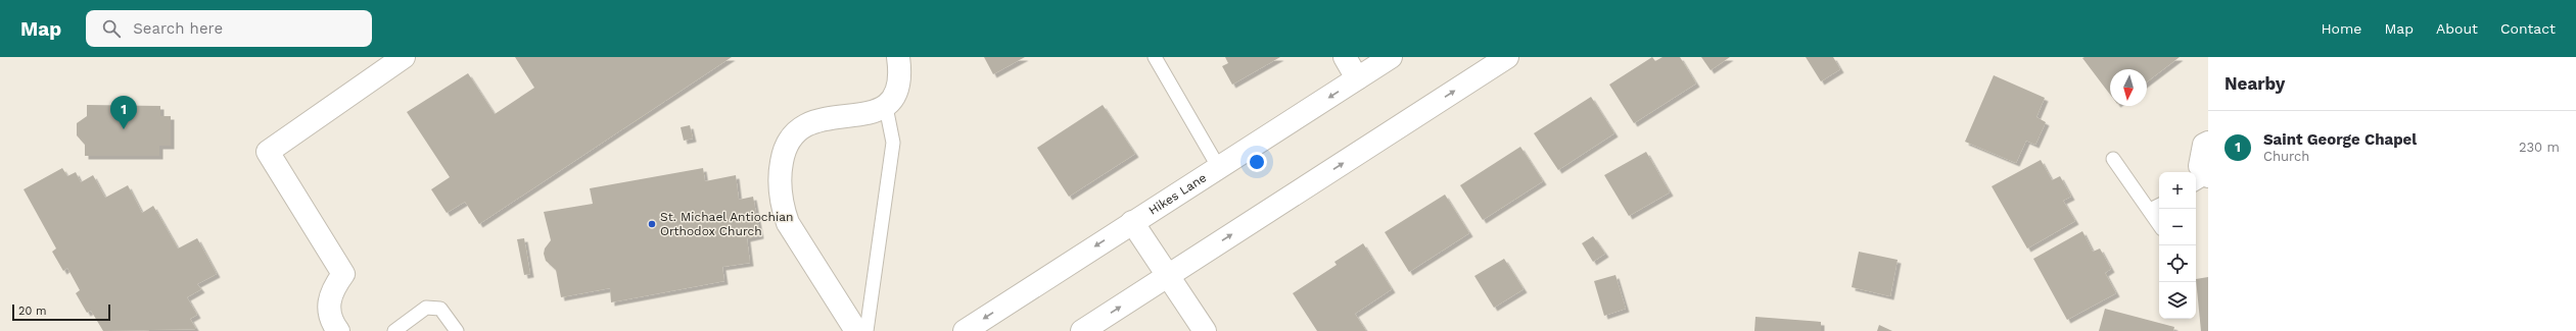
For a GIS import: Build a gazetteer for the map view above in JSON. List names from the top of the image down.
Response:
{
  "streets": {
    "main road": ["Hikes Lane"]
  },
  "places": ["St. Michael Antiochian Orthodox Church"],
  "scale_bar": "20 m",
  "north": "bottom",
  "page": {
    "header": "Map",
    "search": "Search here",
    "nav": [
      "Home",
      "Map",
      "About",
      "Contact"
    ],
    "heading": "Nearby",
    "pins": "1",
    "list": [
      {
        "mark": "1",
        "name": "Saint George Chapel",
        "note": "Church",
        "value": "230 m"
      }
    ],
    "map_buttons": ["+", "−"],
    "scale": "20 m"
  }
}
